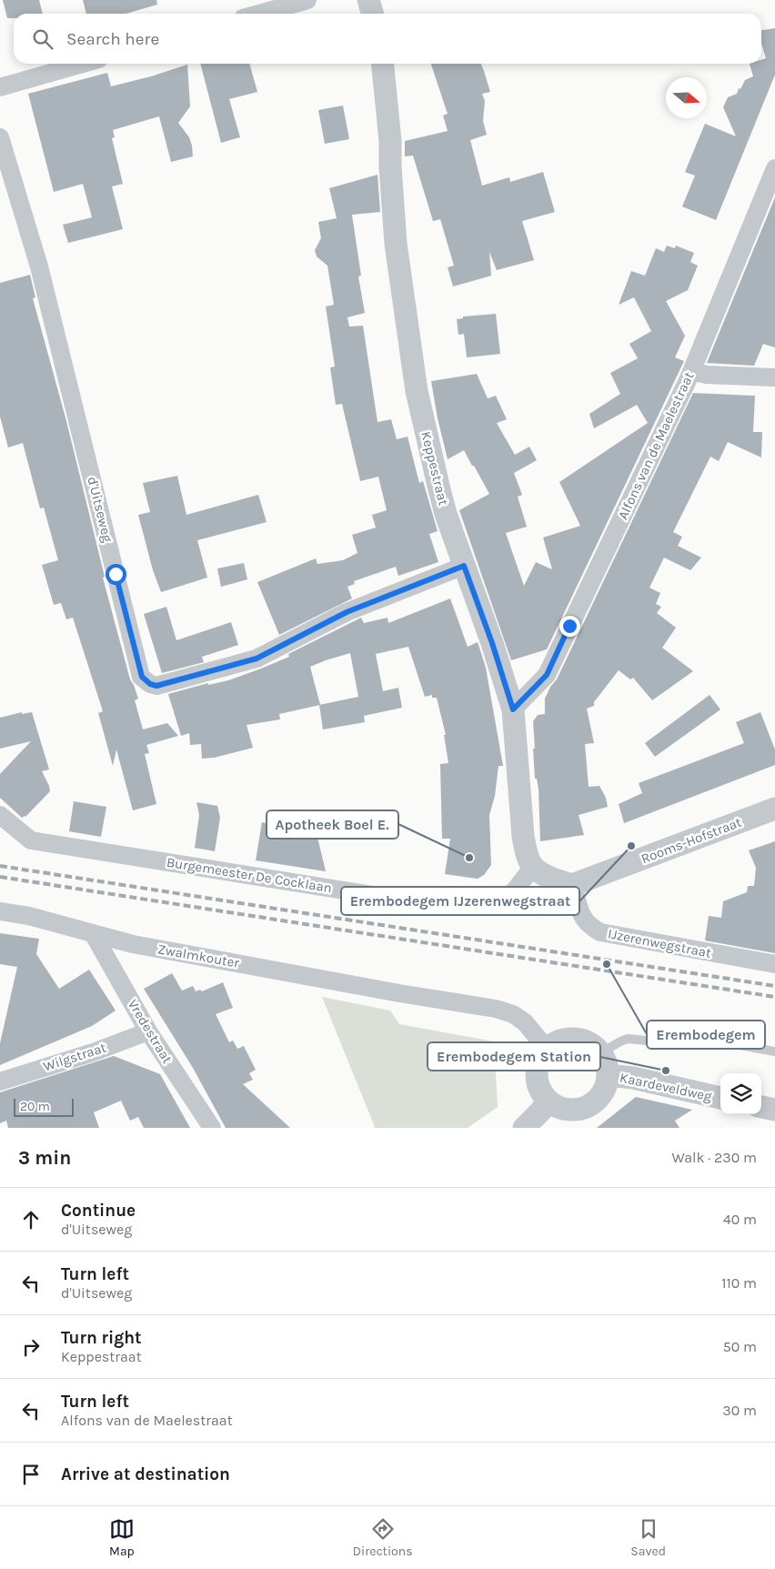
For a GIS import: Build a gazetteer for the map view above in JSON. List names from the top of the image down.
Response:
{
  "streets": {
    "street": [
      "Alfons van de Maelestraat",
      "Keppestraat",
      "d'Uitseweg",
      "Rooms-Hofstraat",
      "Burgemeester De Cocklaan",
      "IJzerenwegstraat",
      "Zwalmkouter",
      "Vredestraat",
      "Wilgstraat",
      "Kaardeveldweg"
    ]
  },
  "crossings": [
    ["Alfons van de Maelestraat", "Keppestraat"],
    ["Keppestraat", "d'Uitseweg"],
    ["Keppestraat", "Burgemeester De Cocklaan"],
    ["Rooms-Hofstraat", "IJzerenwegstraat"],
    ["Zwalmkouter", "Vredestraat"],
    ["Zwalmkouter", "Kaardeveldweg"],
    ["Vredestraat", "Wilgstraat"]
  ],
  "places": [
    "Erembodegem IJzerenwegstraat",
    "Apotheek Boel E.",
    "Erembodegem",
    "Erembodegem Station"
  ],
  "scale_bar": "20 m",
  "north": "right",
  "page": {
    "search": "Search here",
    "scale": "20 m",
    "heading": ["3 min", "Walk · 230 m"],
    "list": [
      ["Continue", "d'Uitseweg", "40 m"],
      ["Turn left", "d'Uitseweg", "110 m"],
      ["Turn right", "Keppestraat", "50 m"],
      ["Turn left", "Alfons van de Maelestraat", "30 m"],
      "Arrive at destination"
    ],
    "nav": ["Map", "Directions", "Saved"]
  }
}
